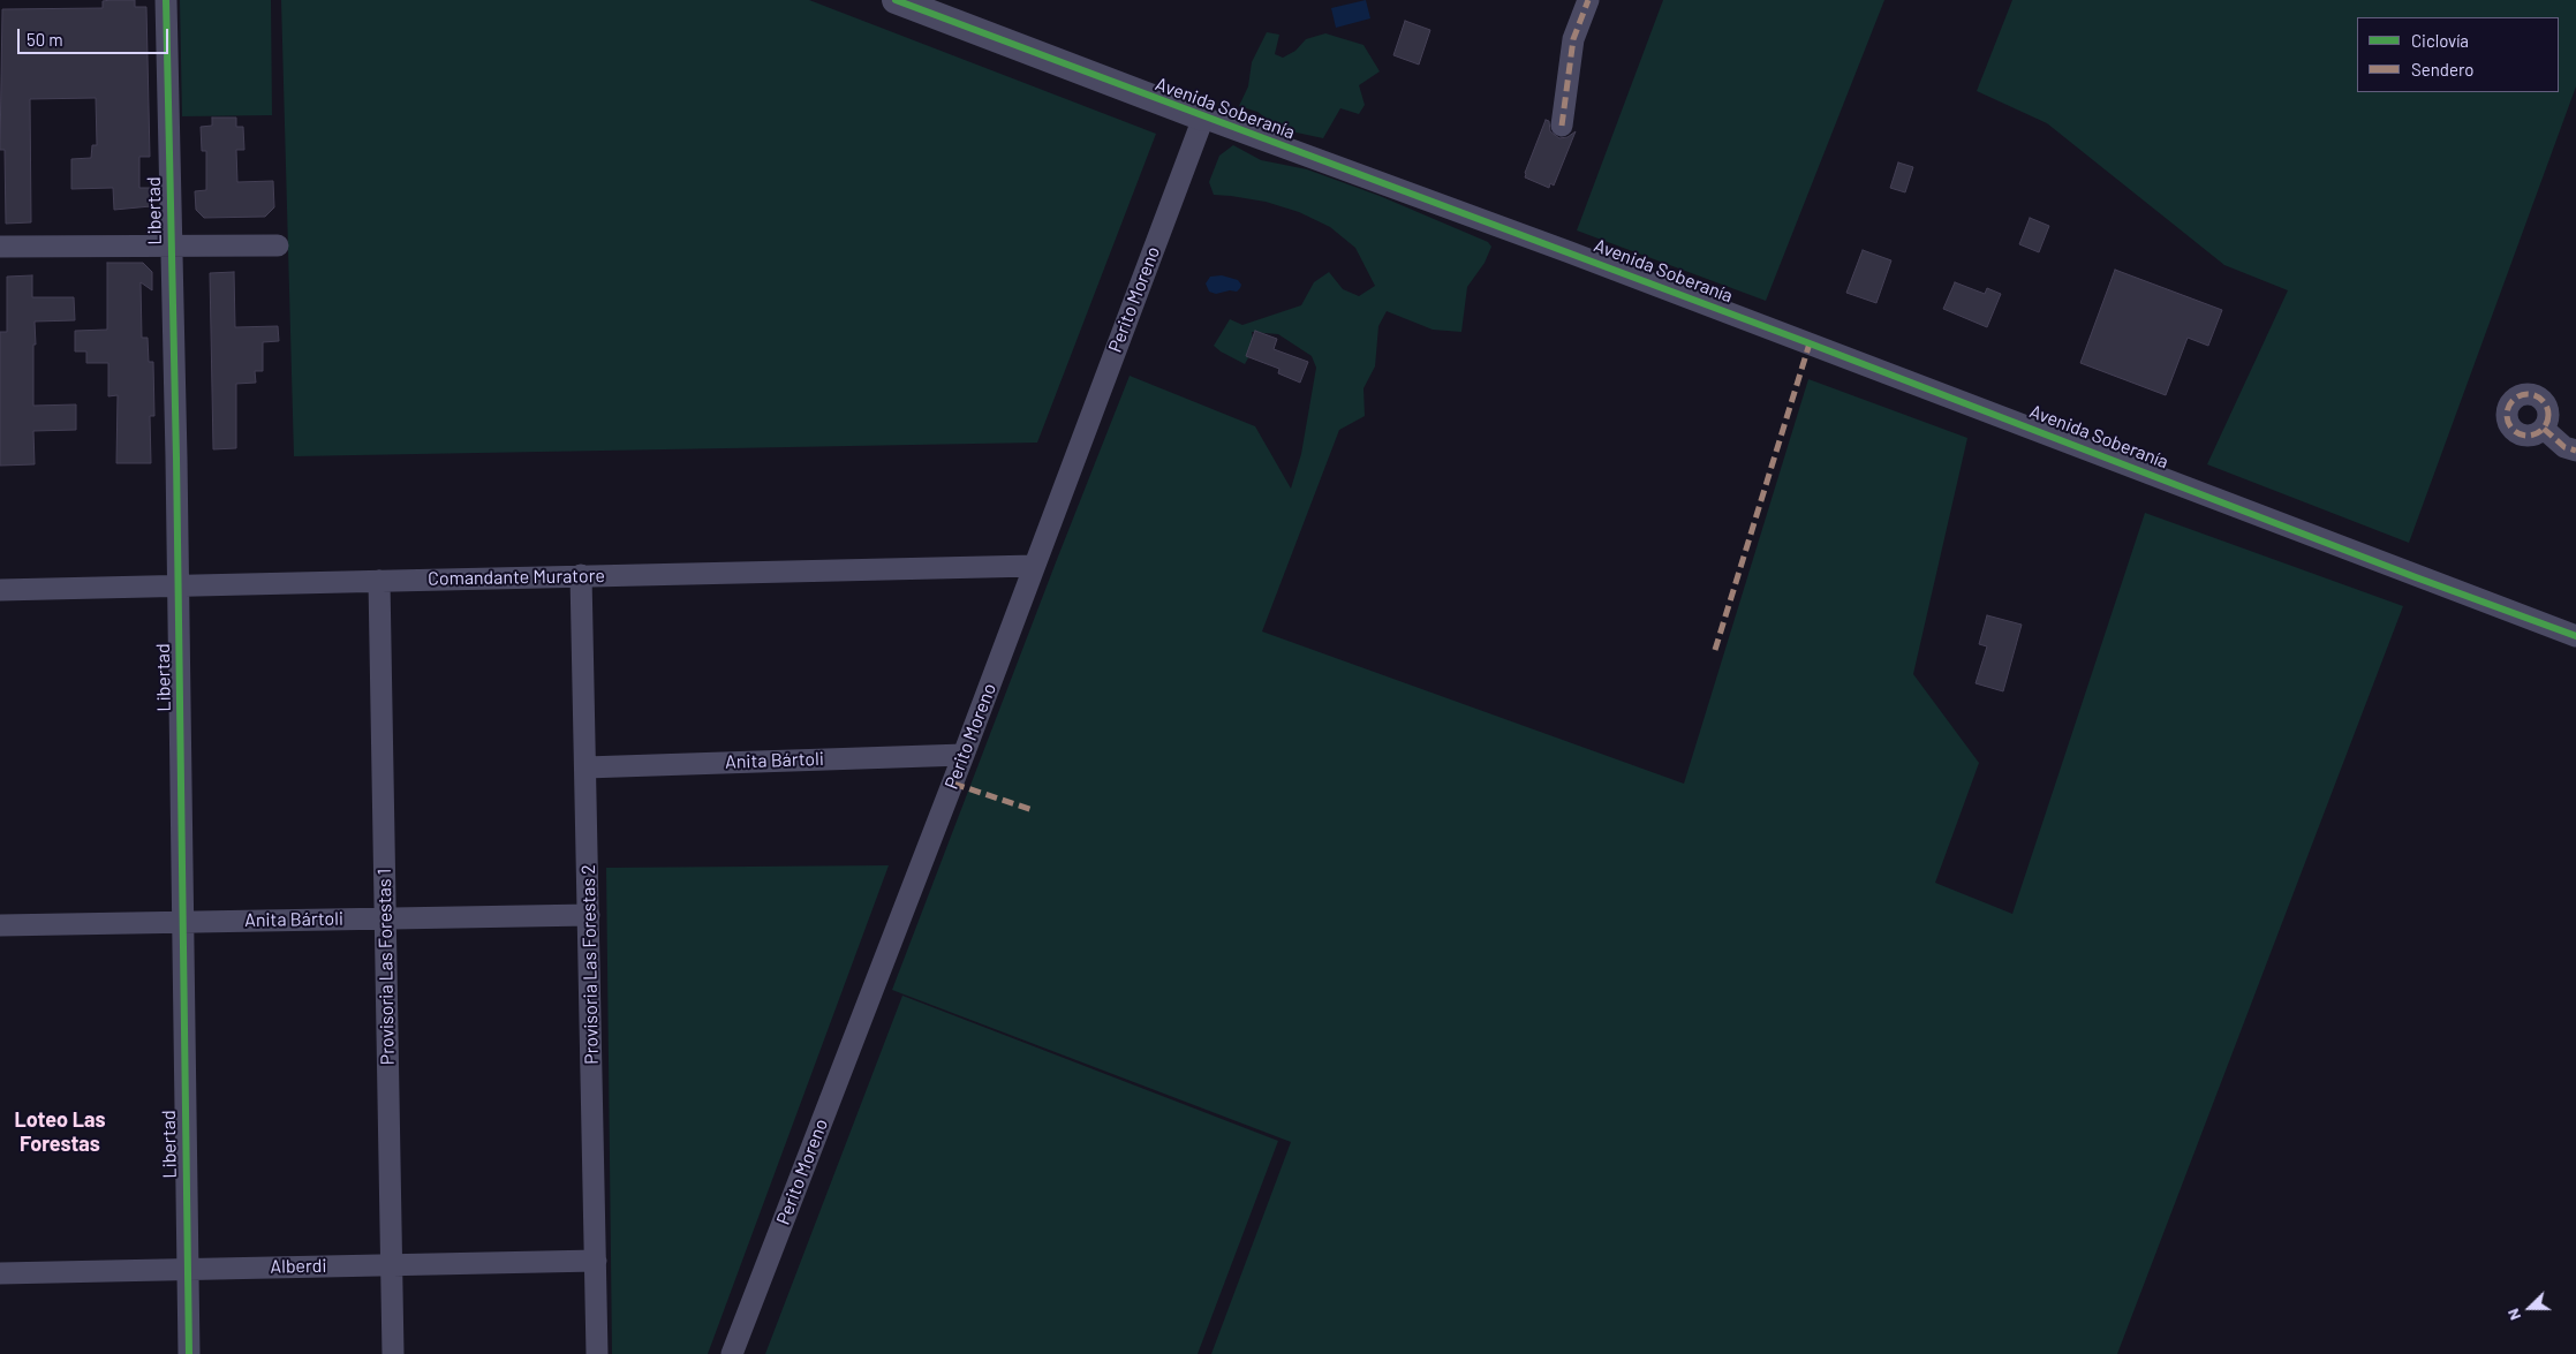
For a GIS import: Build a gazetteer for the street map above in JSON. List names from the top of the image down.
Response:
{
  "streets": {
    "street": [
      "Avenida Soberanía",
      "Libertad",
      "Perito Moreno",
      "Comandante Muratore",
      "Anita Bártoli",
      "Provisoria Las Forestas 2",
      "Provisoria Las Forestas 1",
      "Alberdi"
    ]
  },
  "crossings": [
    ["Avenida Soberanía", "Perito Moreno"],
    ["Libertad", "Comandante Muratore"],
    ["Libertad", "Anita Bártoli"],
    ["Libertad", "Alberdi"],
    ["Perito Moreno", "Comandante Muratore"],
    ["Perito Moreno", "Anita Bártoli"],
    ["Comandante Muratore", "Provisoria Las Forestas 2"],
    ["Comandante Muratore", "Provisoria Las Forestas 1"],
    ["Anita Bártoli", "Provisoria Las Forestas 2"],
    ["Anita Bártoli", "Provisoria Las Forestas 1"],
    ["Provisoria Las Forestas 2", "Alberdi"],
    ["Provisoria Las Forestas 1", "Alberdi"]
  ],
  "districts": ["Loteo Las Forestas"],
  "legend": ["Ciclovía", "Sendero"],
  "scale_bar": "50 m",
  "north": "left"
}
